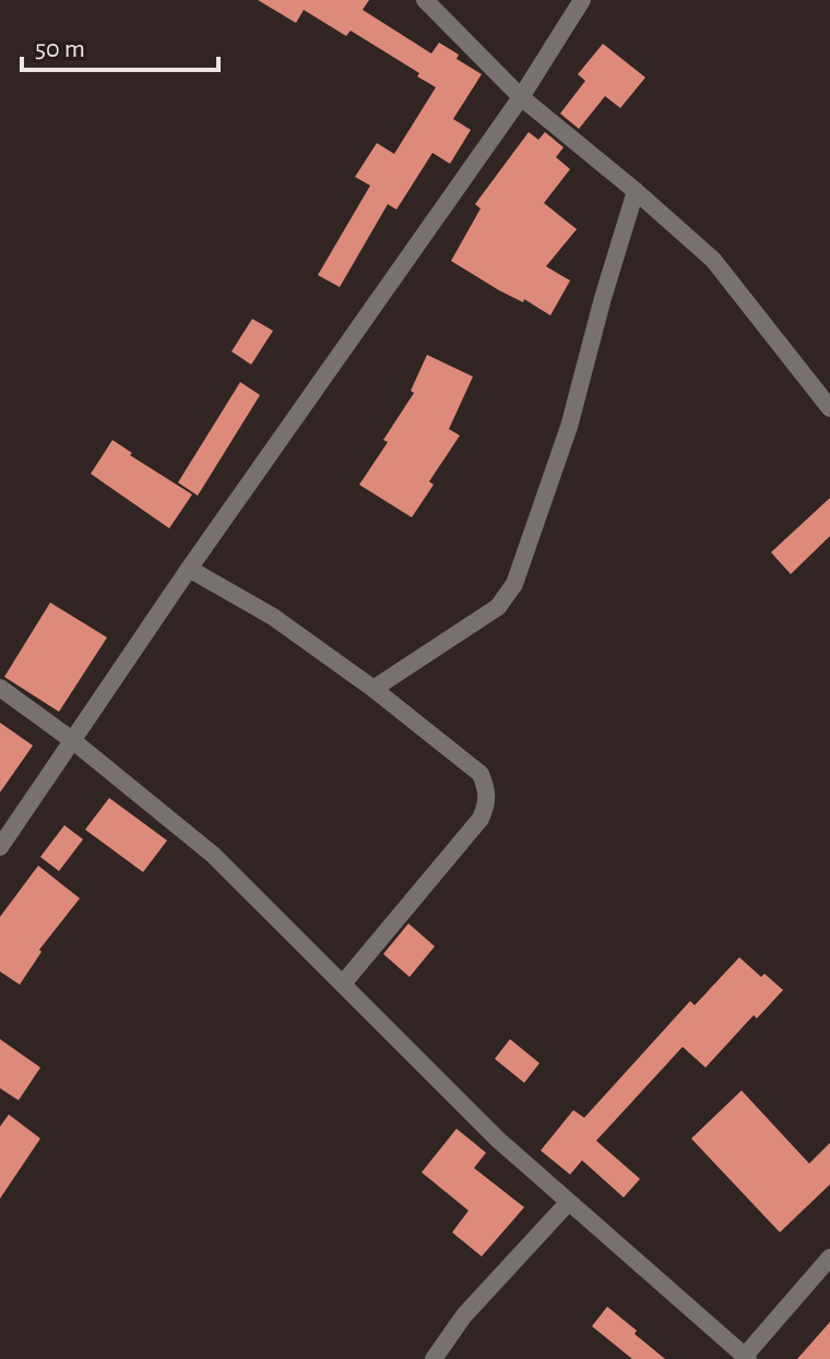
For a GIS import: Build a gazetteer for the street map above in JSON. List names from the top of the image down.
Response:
{
  "scale_bar": "50 m"
}
